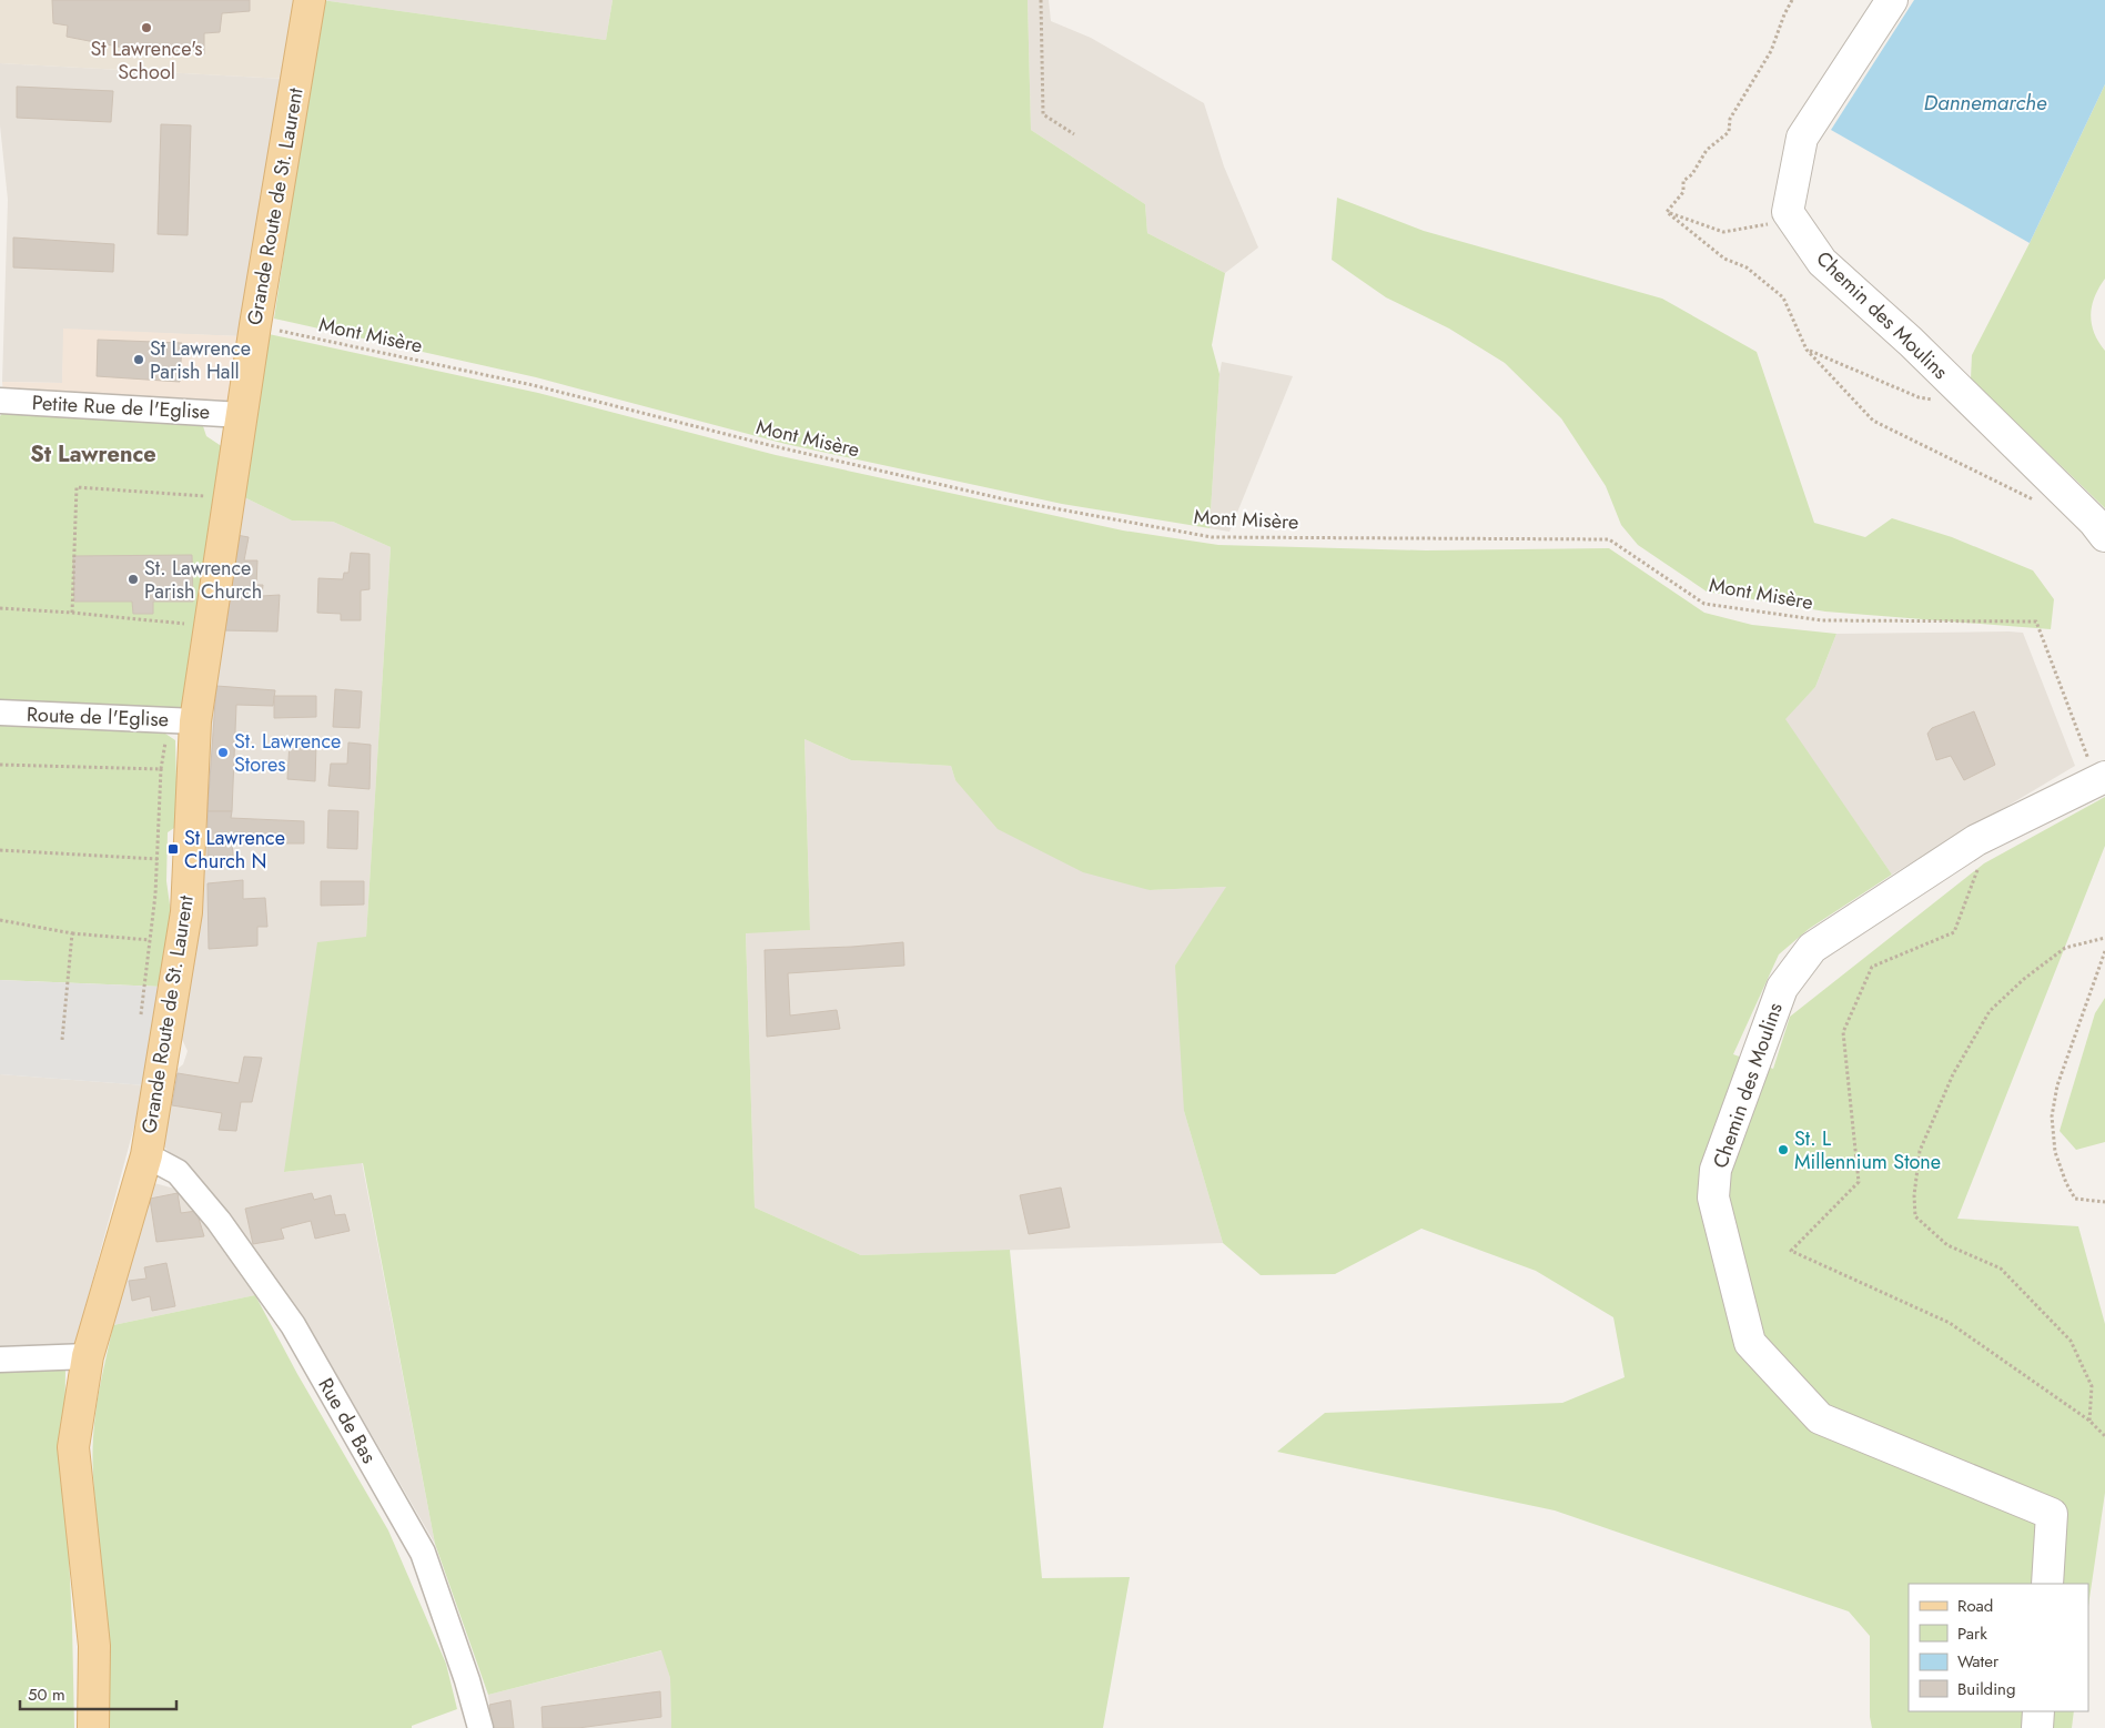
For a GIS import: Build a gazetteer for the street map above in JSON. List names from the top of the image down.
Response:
{
  "streets": {
    "main road": ["Grande Route de St. Laurent"],
    "street": [
      "Chemin des Moulins",
      "Petite Rue de l'Eglise",
      "Route de l'Eglise",
      "Rue de Bas"
    ],
    "path": ["Mont Misère"]
  },
  "crossings": [
    ["Grande Route de St. Laurent", "Mont Misère"],
    ["Grande Route de St. Laurent", "Petite Rue de l'Eglise"],
    ["Grande Route de St. Laurent", "Route de l'Eglise"],
    ["Grande Route de St. Laurent", "Rue de Bas"],
    ["Chemin des Moulins", "Mont Misère"]
  ],
  "districts": ["St Lawrence"],
  "water": ["Dannemarche"],
  "places": {
    "other": [
      "St Lawrence's School",
      "St Lawrence Parish Hall",
      "St. Lawrence Parish Church",
      "St. Lawrence Stores",
      "St. L Millennium Stone"
    ],
    "transit": ["St Lawrence Church N"]
  },
  "legend": [
    "Road",
    "Park",
    "Water",
    "Building"
  ],
  "scale_bar": "50 m"
}
